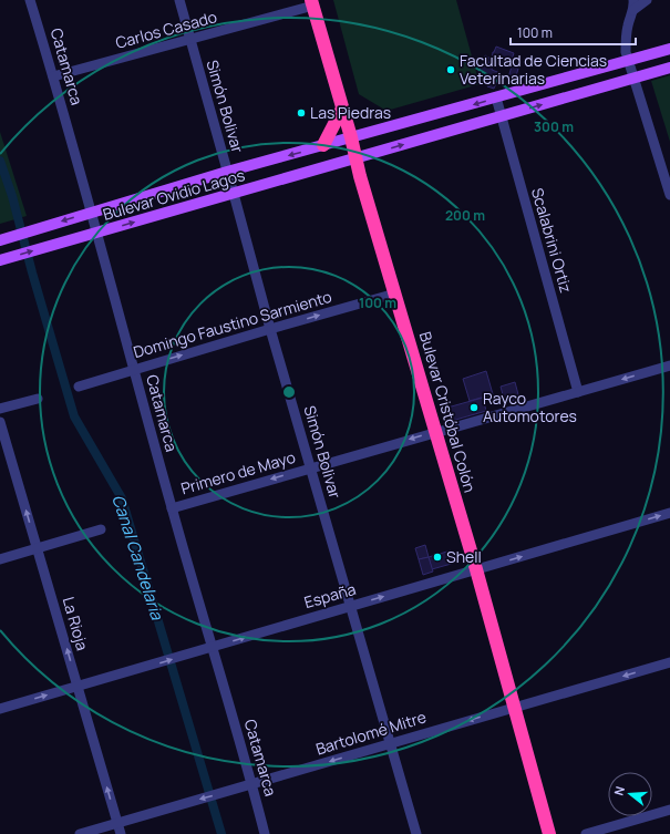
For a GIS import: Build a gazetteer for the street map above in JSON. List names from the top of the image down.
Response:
{
  "streets": {
    "highway": ["Bulevar Cristóbal Colón"],
    "main road": ["Bulevar Ovidio Lagos"],
    "street": [
      "Carlos Casado",
      "Catamarca",
      "Simón Bolivar",
      "Scalabrini Ortiz",
      "Domingo Faustino Sarmiento",
      "Primero de Mayo",
      "España",
      "La Rioja",
      "Bartolomé Mitre"
    ]
  },
  "crossings": [
    ["Carlos Casado", "Catamarca"],
    ["Carlos Casado", "Simón Bolivar"],
    ["Carlos Casado", "Bulevar Cristóbal Colón"],
    ["Catamarca", "Bulevar Ovidio Lagos"],
    ["Catamarca", "Domingo Faustino Sarmiento"],
    ["Catamarca", "Primero de Mayo"],
    ["Catamarca", "España"],
    ["Catamarca", "Bartolomé Mitre"],
    ["Simón Bolivar", "Bulevar Ovidio Lagos"],
    ["Simón Bolivar", "Domingo Faustino Sarmiento"],
    ["Simón Bolivar", "Primero de Mayo"],
    ["Simón Bolivar", "España"],
    ["Simón Bolivar", "Bartolomé Mitre"],
    ["Bulevar Ovidio Lagos", "Scalabrini Ortiz"],
    ["Bulevar Ovidio Lagos", "Bulevar Cristóbal Colón"],
    ["Scalabrini Ortiz", "Primero de Mayo"],
    ["Domingo Faustino Sarmiento", "Bulevar Cristóbal Colón"],
    ["Bulevar Cristóbal Colón", "Primero de Mayo"],
    ["Bulevar Cristóbal Colón", "España"],
    ["Bulevar Cristóbal Colón", "Bartolomé Mitre"],
    ["España", "La Rioja"],
    ["La Rioja", "Bartolomé Mitre"]
  ],
  "one_way": [
    "Domingo Faustino Sarmiento",
    "Primero de Mayo",
    "España",
    "La Rioja",
    "Bartolomé Mitre"
  ],
  "water": ["Canal Candelaria"],
  "places": [
    "Facultad de Ciencias Veterinarias",
    "Las Piedras",
    "Rayco Automotores",
    "Shell"
  ],
  "scale_bar": "100 m",
  "north": "left",
  "rings": ["300 m", "200 m", "100 m"]
}
